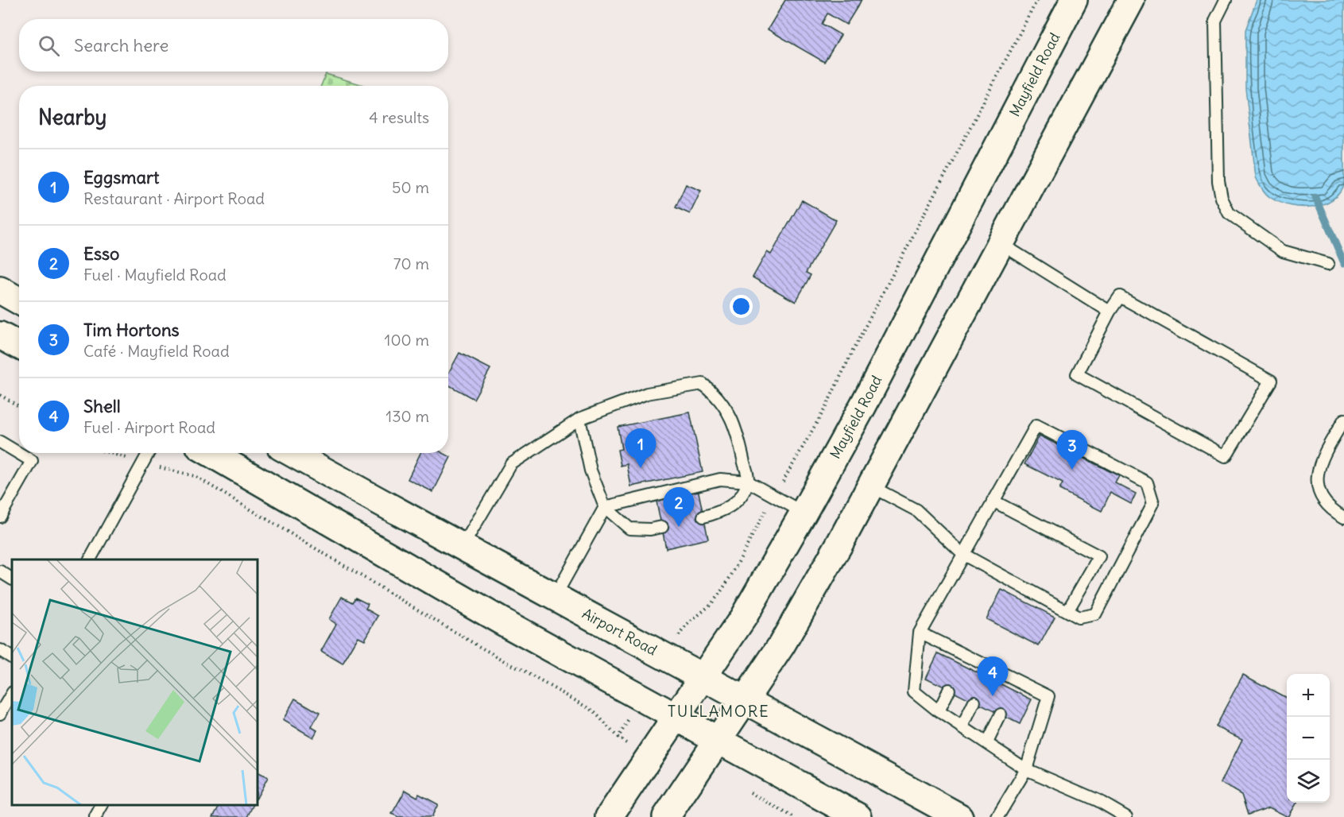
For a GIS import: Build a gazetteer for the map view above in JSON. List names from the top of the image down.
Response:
{
  "streets": {
    "main road": ["Mayfield Road", "Airport Road"]
  },
  "crossings": [
    ["Mayfield Road", "Airport Road"]
  ],
  "districts": ["TULLAMORE"],
  "page": {
    "search": "Search here",
    "heading": ["Nearby", "4 results"],
    "list": [
      {
        "mark": "1",
        "name": "Eggsmart",
        "note": "Restaurant · Airport Road",
        "value": "50 m"
      },
      {
        "mark": "2",
        "name": "Esso",
        "note": "Fuel · Mayfield Road",
        "value": "70 m"
      },
      {
        "mark": "3",
        "name": "Tim Hortons",
        "note": "Café · Mayfield Road",
        "value": "100 m"
      },
      {
        "mark": "4",
        "name": "Shell",
        "note": "Fuel · Airport Road",
        "value": "130 m"
      }
    ],
    "pins": [
      "1",
      "3",
      "2",
      "4"
    ],
    "map_buttons": ["+", "−"]
  }
}
